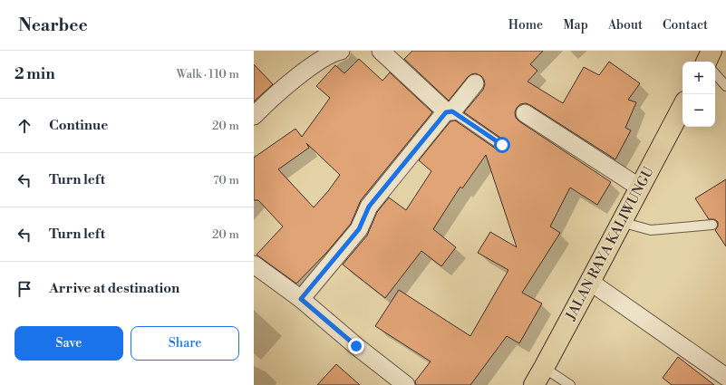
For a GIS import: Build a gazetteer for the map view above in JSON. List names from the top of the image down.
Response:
{
  "streets": {
    "main road": ["JALAN RAYA KALIWUNGU"]
  },
  "page": {
    "header": "Nearbee",
    "nav": [
      "Home",
      "Map",
      "About",
      "Contact"
    ],
    "heading": ["2 min", "Walk · 110 m"],
    "map_buttons": ["+", "−"],
    "list": [
      ["Continue", "20 m"],
      ["Turn left", "70 m"],
      ["Turn left", "20 m"],
      "Arrive at destination"
    ],
    "buttons": ["Save", "Share"]
  }
}
